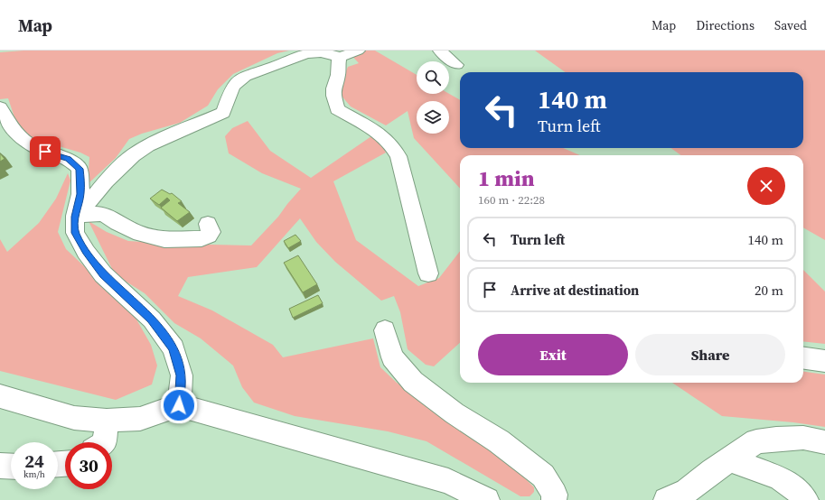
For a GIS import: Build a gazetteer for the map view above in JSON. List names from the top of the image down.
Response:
{
  "page": {
    "header": "Map",
    "nav": ["Map", "Directions", "Saved"],
    "turn": ["140 m", "Turn left"],
    "heading": ["1 min", "160 m · 22:28"],
    "list": [
      {
        "name": "Turn left",
        "value": "140 m"
      },
      {
        "name": "Arrive at destination",
        "value": "20 m"
      }
    ],
    "buttons": ["Exit", "Share"],
    "speed": "24 km/h",
    "limit": "30"
  }
}
